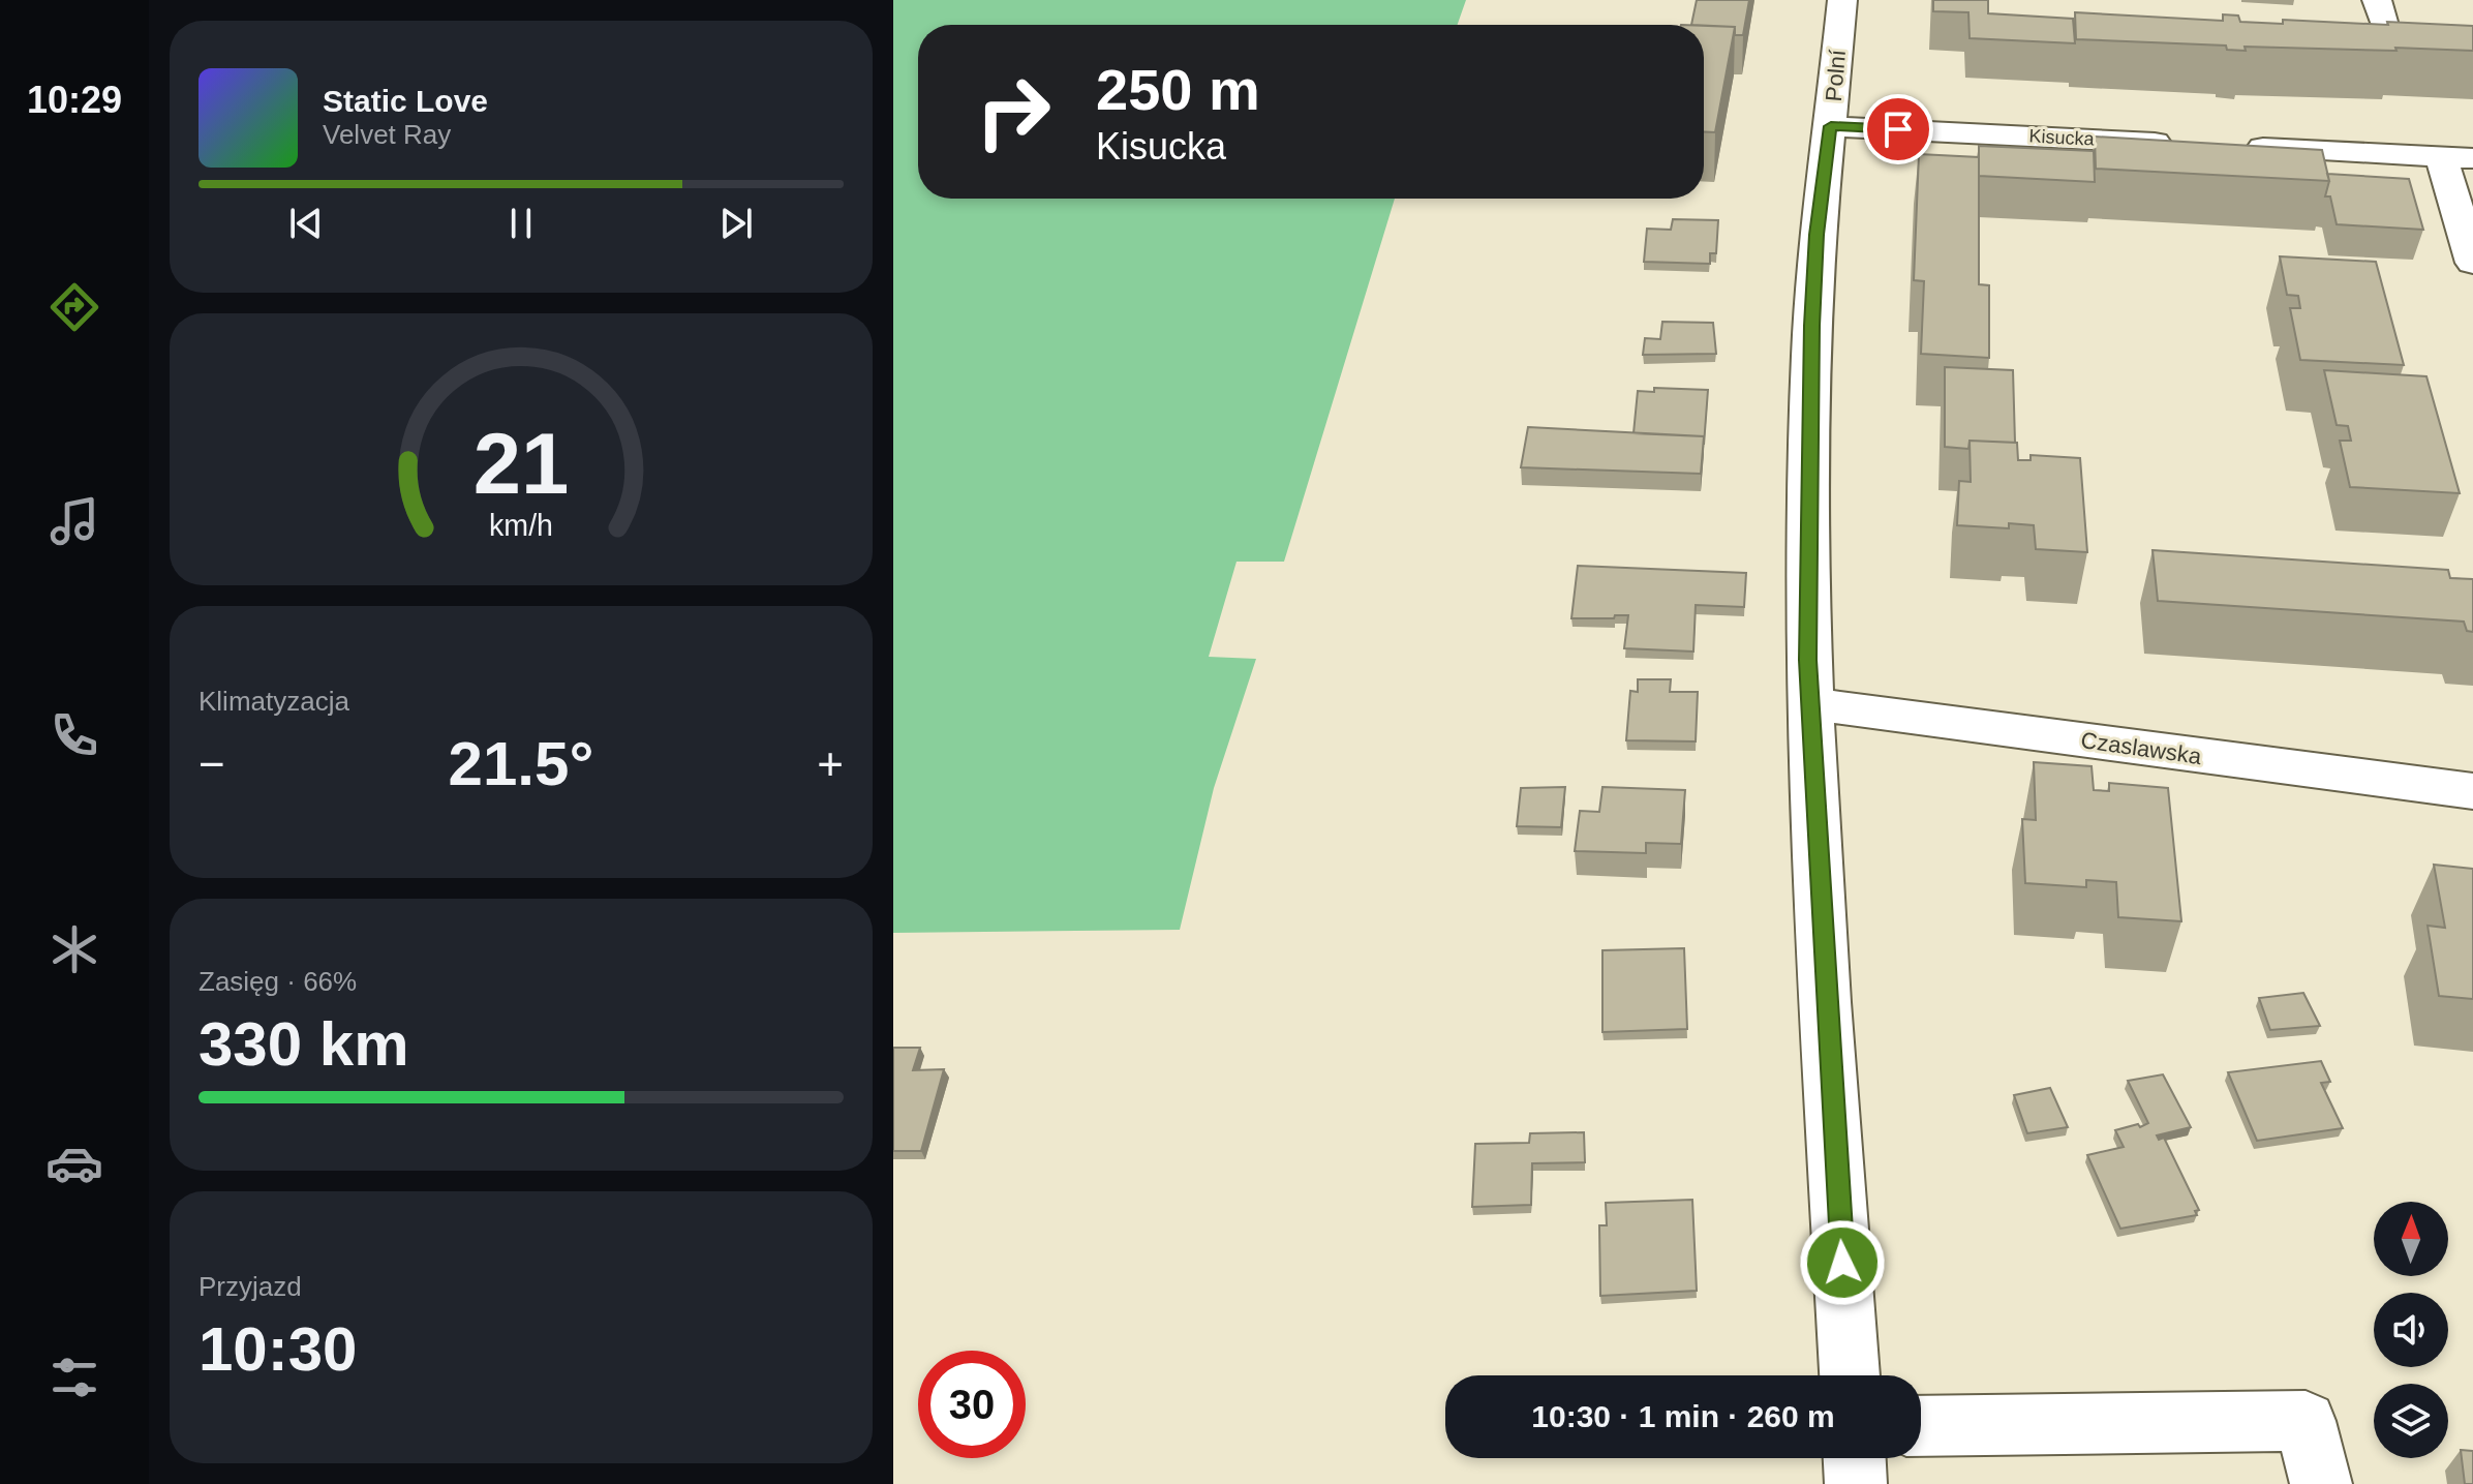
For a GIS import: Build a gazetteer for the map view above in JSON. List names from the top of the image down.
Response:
{
  "streets": {
    "street": ["Polní", "Kisucka", "Czaslawska"]
  },
  "crossings": [
    ["Polní", "Kisucka"],
    ["Polní", "Czaslawska"]
  ],
  "north": "top",
  "page": {
    "tabs": "10:29",
    "turn": ["250 m", "Kisucka"],
    "song": ["Static Love", "Velvet Ray"],
    "tile": [
      "Klimatyzacja",
      ["Zasięg · 66%", "330 km"],
      ["Przyjazd", "10:30"]
    ],
    "heat": ["−", "21.5°", "+"],
    "limit": "30",
    "trip": "10:30 · 1 min · 260 m",
    "gauge": ["21", "km/h"]
  }
}
